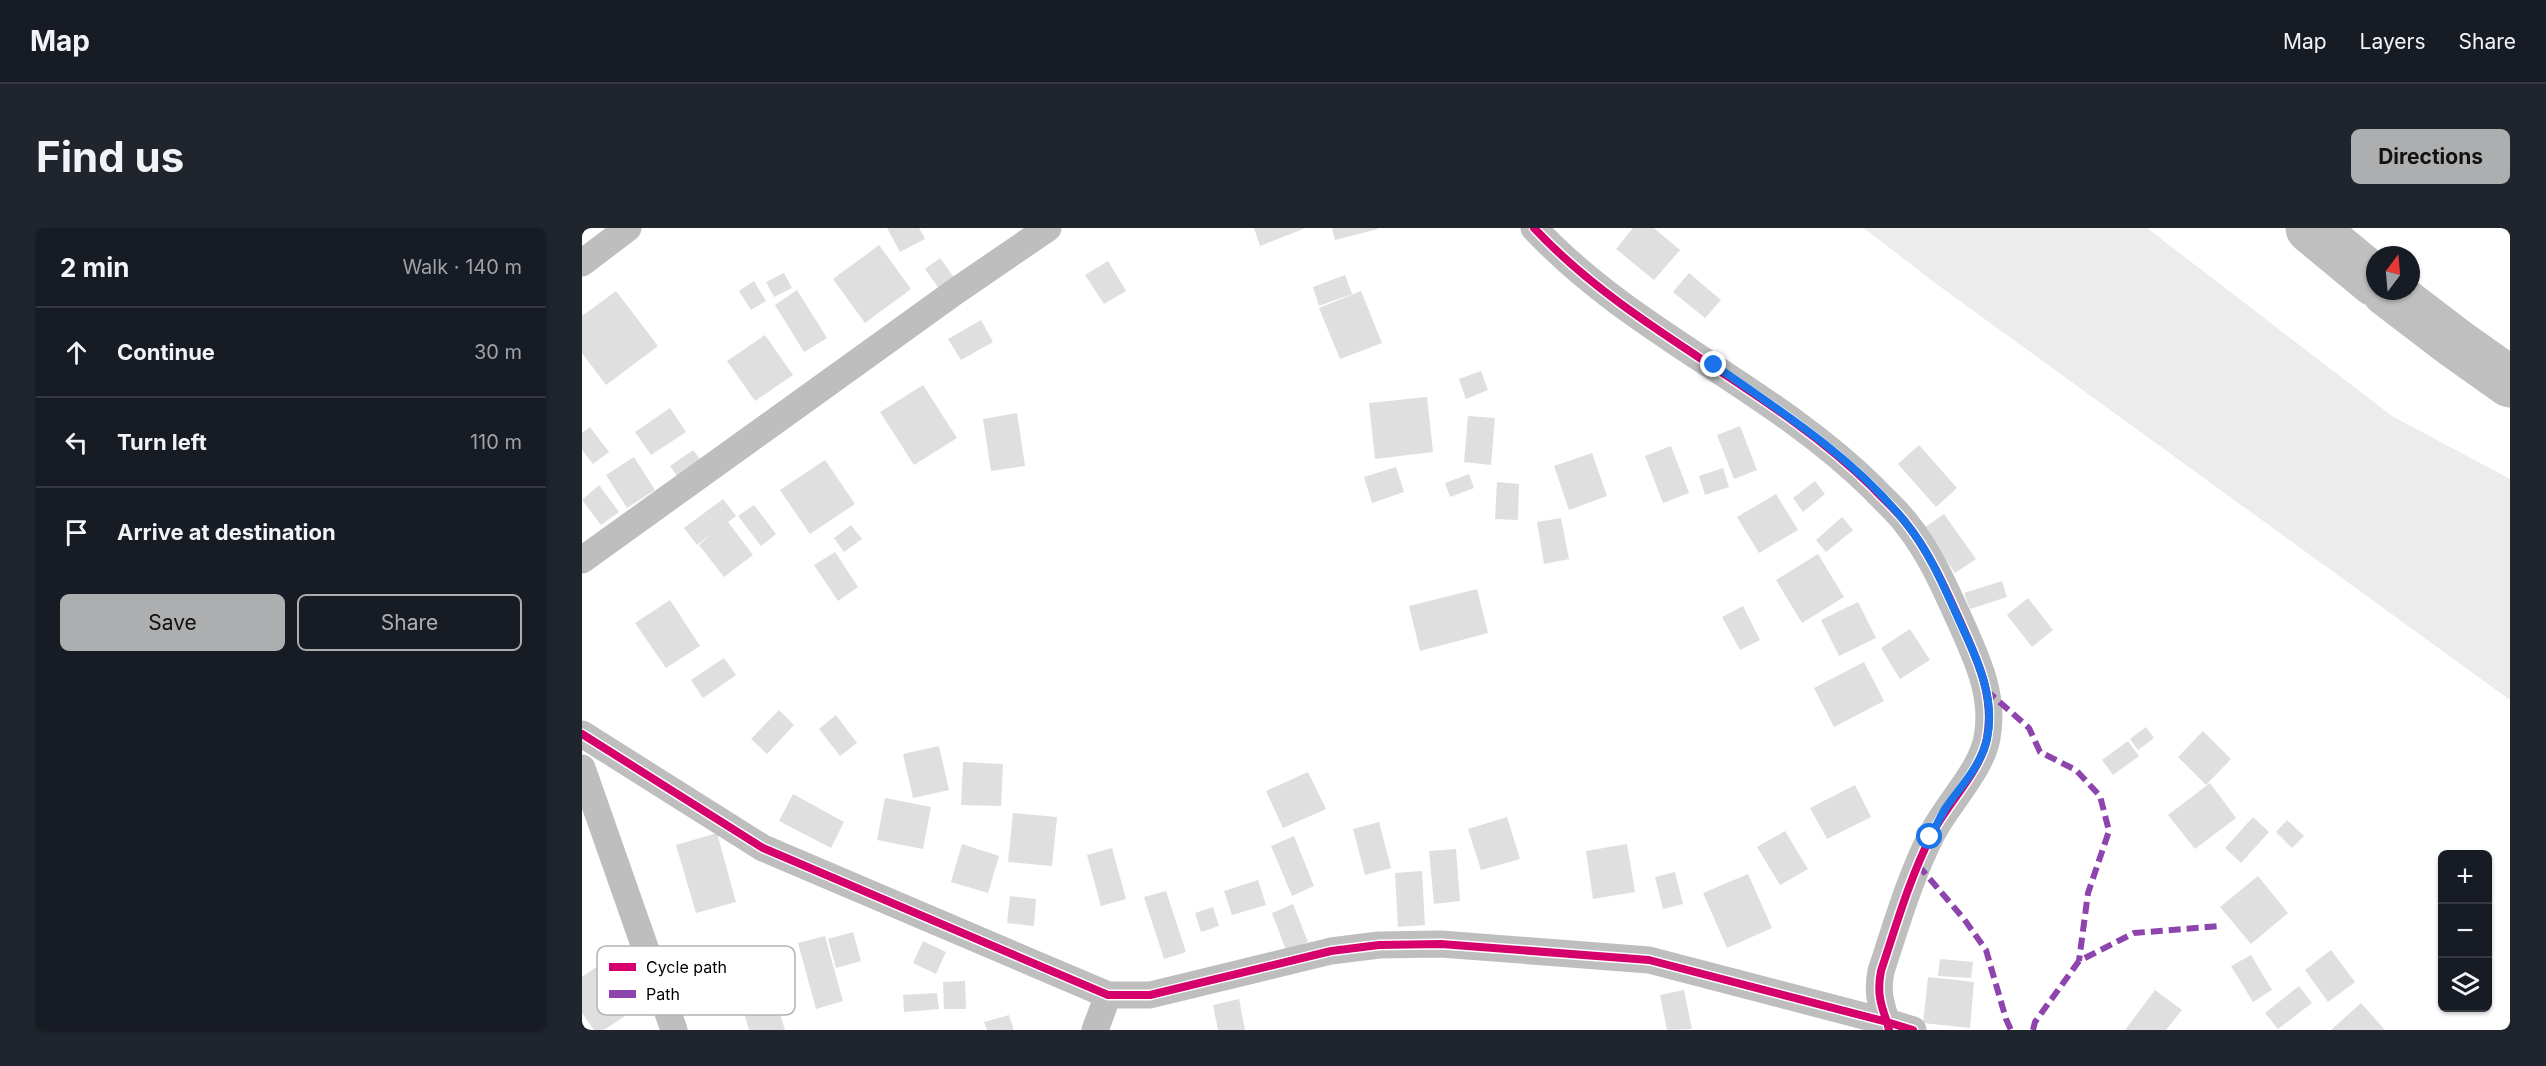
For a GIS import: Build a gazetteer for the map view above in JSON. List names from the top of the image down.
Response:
{
  "legend": ["Cycle path", "Path"],
  "north": "top",
  "page": {
    "header": "Map",
    "nav": ["Map", "Layers", "Share"],
    "buttons": [
      "Directions",
      ["Save", "Share"]
    ],
    "title": "Find us",
    "heading": ["2 min", "Walk · 140 m"],
    "list": [
      ["Continue", "30 m"],
      ["Turn left", "110 m"],
      "Arrive at destination"
    ],
    "map_buttons": ["+", "−"]
  }
}
